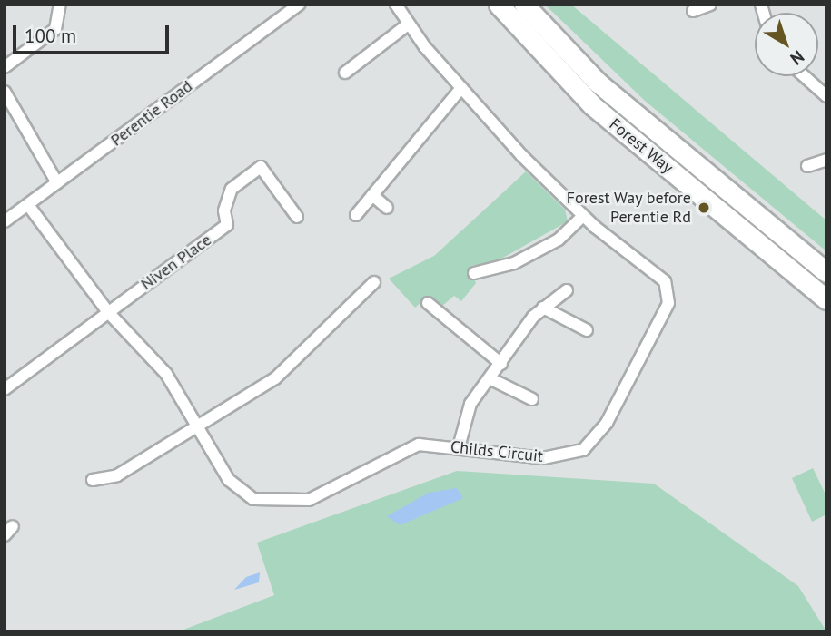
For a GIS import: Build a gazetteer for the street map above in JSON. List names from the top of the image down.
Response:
{
  "streets": {
    "main road": ["Forest Way"],
    "street": ["Perentie Road", "Niven Place", "Childs Circuit"]
  },
  "crossings": [
    ["Perentie Road", "Childs Circuit"],
    ["Niven Place", "Childs Circuit"]
  ],
  "places": ["Forest Way before Perentie Rd"],
  "scale_bar": "100 m",
  "north": "bottom right"
}
